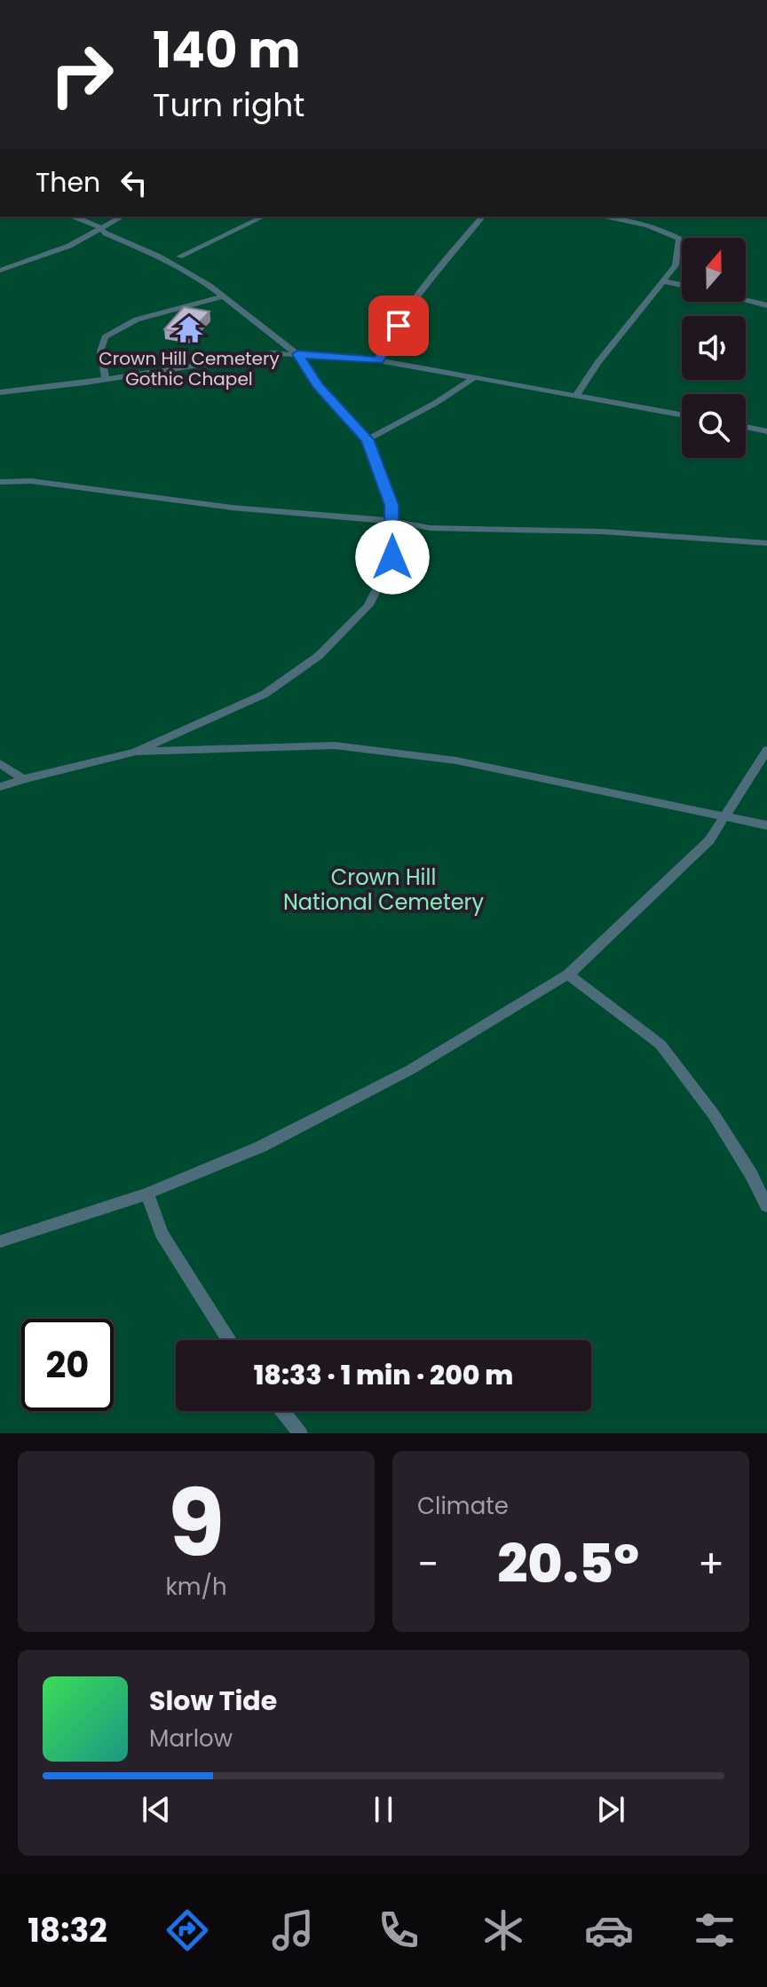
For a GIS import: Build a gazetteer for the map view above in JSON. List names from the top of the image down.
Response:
{
  "parks": ["Crown Hill National Cemetery"],
  "places": {
    "temple": ["Crown Hill Cemetery Gothic Chapel"]
  },
  "north": "top",
  "page": {
    "turn": ["140 m", "Turn right"],
    "then": "Then",
    "limit": "20",
    "trip": "18:33 · 1 min · 200 m",
    "tile": [
      ["9", "km/h"],
      "Climate"
    ],
    "heat": ["−", "20.5°", "+"],
    "song": ["Slow Tide", "Marlow"],
    "tabs": "18:32"
  }
}
